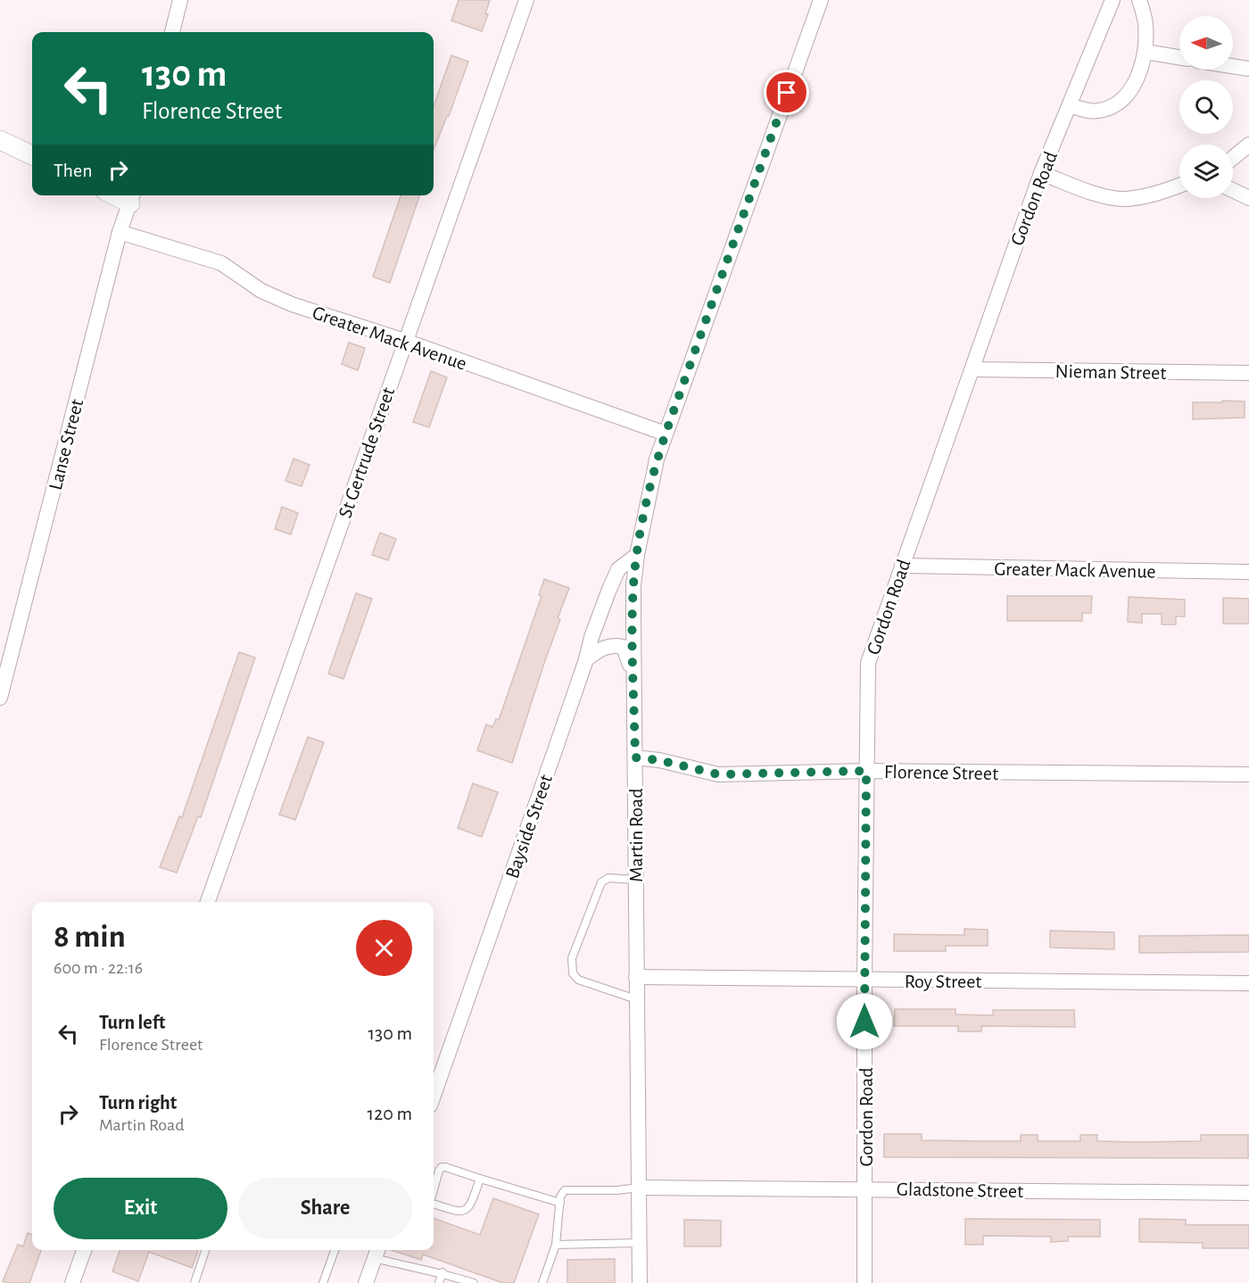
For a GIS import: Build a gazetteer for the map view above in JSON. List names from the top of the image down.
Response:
{
  "streets": {
    "street": [
      "Gordon Road",
      "Greater Mack Avenue",
      "Nieman Street",
      "Lanse Street",
      "St Gertrude Street",
      "Florence Street",
      "Bayside Street",
      "Martin Road",
      "Roy Street",
      "Gladstone Street"
    ]
  },
  "crossings": [
    ["Gordon Road", "Greater Mack Avenue"],
    ["Gordon Road", "Nieman Street"],
    ["Gordon Road", "Florence Street"],
    ["Gordon Road", "Roy Street"],
    ["Gordon Road", "Gladstone Street"],
    ["Greater Mack Avenue", "Lanse Street"],
    ["Greater Mack Avenue", "St Gertrude Street"],
    ["Greater Mack Avenue", "Martin Road"],
    ["Florence Street", "Martin Road"],
    ["Bayside Street", "Martin Road"],
    ["Martin Road", "Roy Street"],
    ["Martin Road", "Gladstone Street"]
  ],
  "north": "left",
  "page": {
    "turn": ["130 m", "Florence Street"],
    "then": "Then",
    "heading": ["8 min", "600 m · 22:16"],
    "list": [
      {
        "name": "Turn left",
        "note": "Florence Street",
        "value": "130 m"
      },
      {
        "name": "Turn right",
        "note": "Martin Road",
        "value": "120 m"
      }
    ],
    "buttons": ["Exit", "Share"]
  }
}
